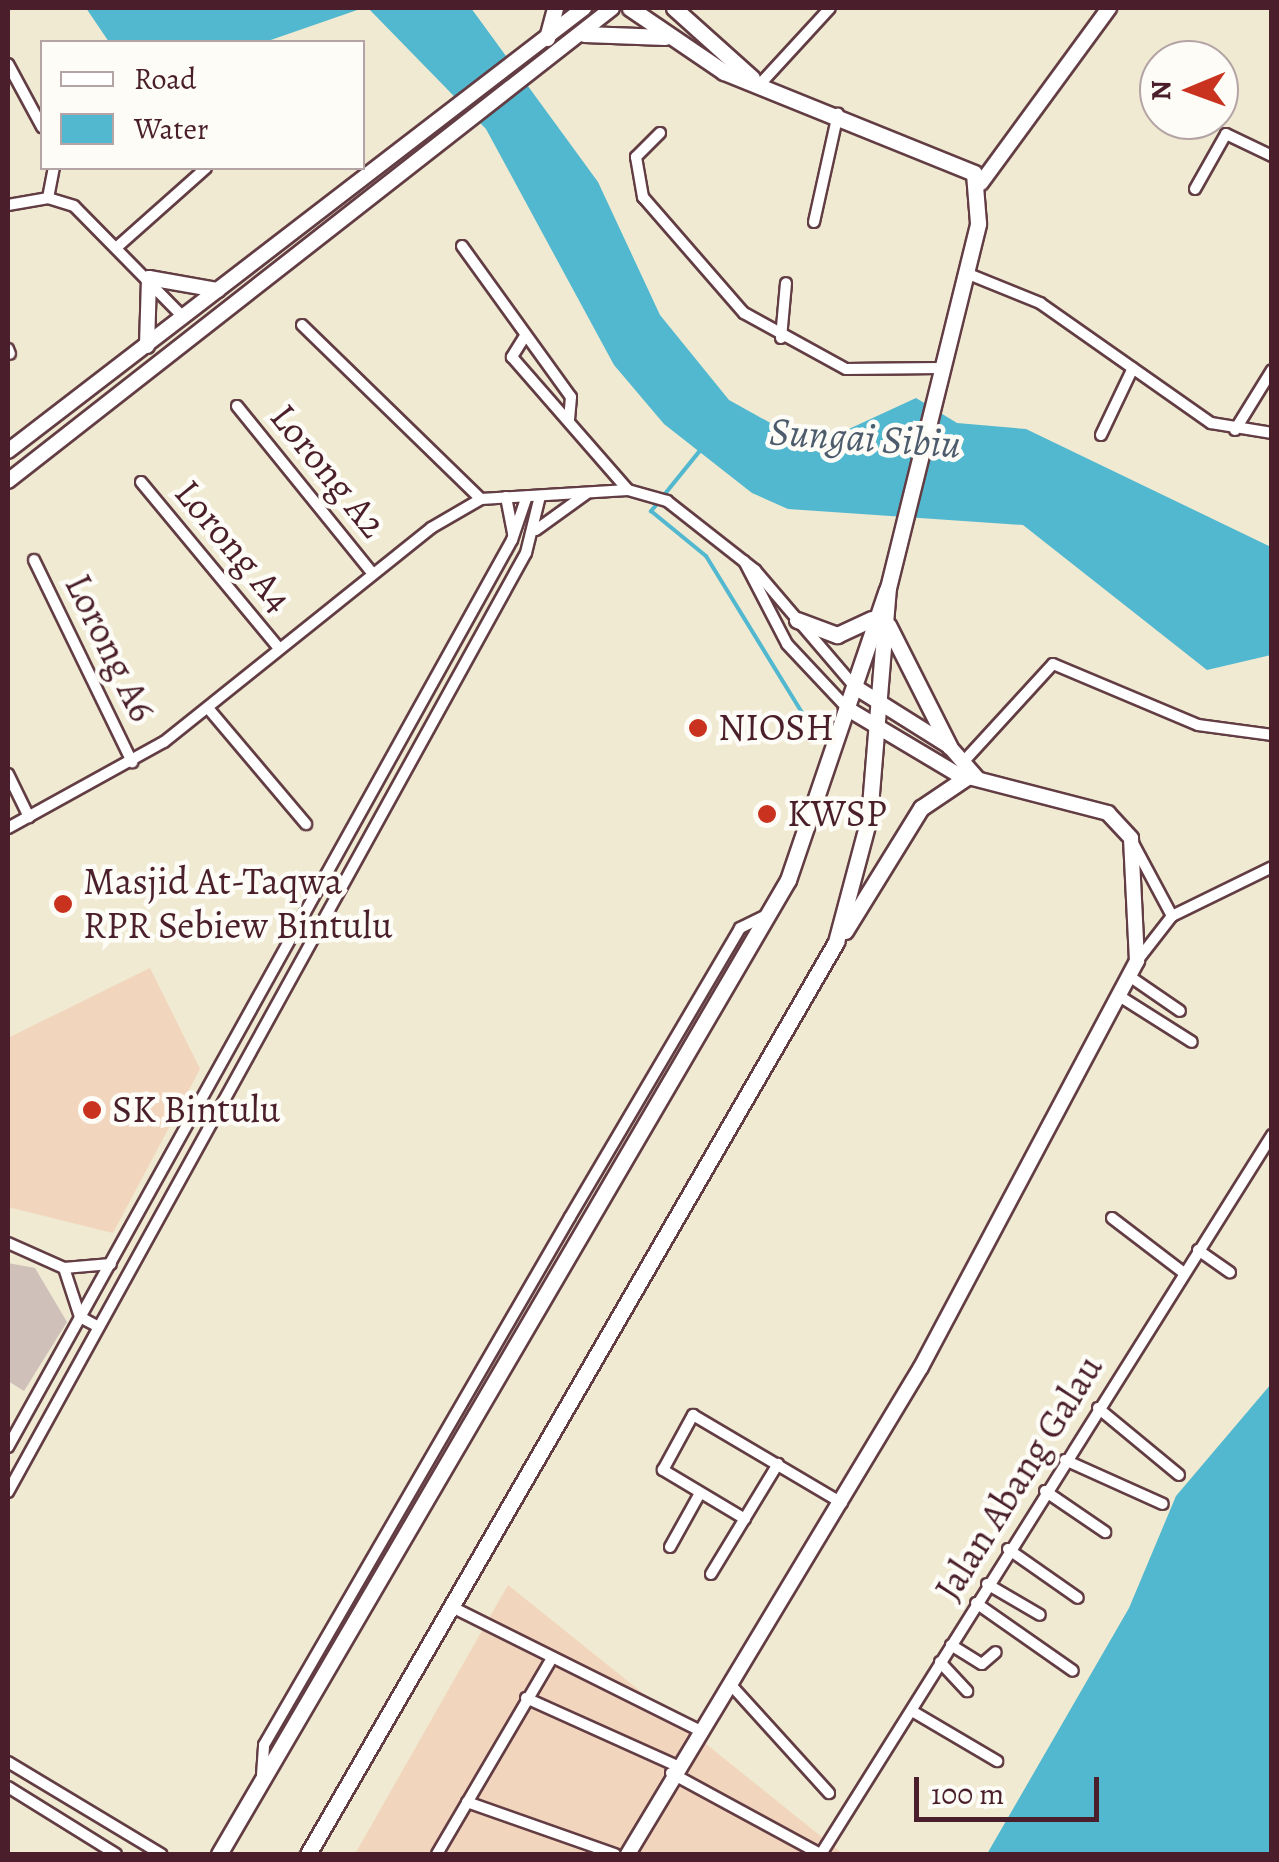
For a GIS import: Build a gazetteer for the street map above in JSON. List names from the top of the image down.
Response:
{
  "streets": {
    "street": [
      "Lorong A2",
      "Lorong A4",
      "Lorong A6",
      "Jalan Abang Galau"
    ]
  },
  "water": ["Sungai Sibiu"],
  "places": [
    "NIOSH",
    "KWSP",
    "Masjid At-Taqwa RPR Sebiew Bintulu",
    "SK Bintulu"
  ],
  "legend": ["Road", "Water"],
  "scale_bar": "100 m",
  "north": "left"
}
